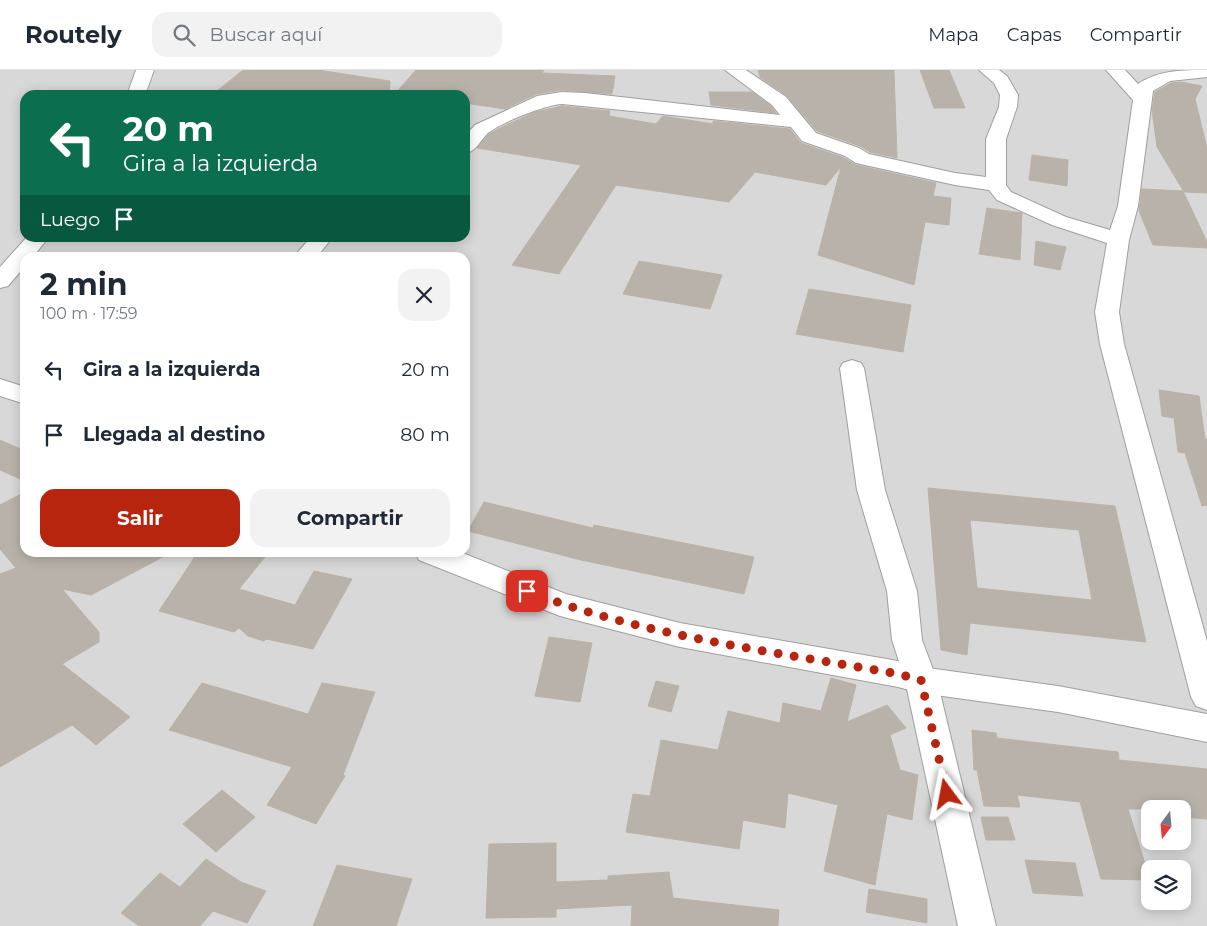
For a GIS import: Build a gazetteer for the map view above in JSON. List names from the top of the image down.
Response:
{
  "north": "bottom",
  "page": {
    "header": "Routely",
    "search": "Buscar aquí",
    "nav": ["Mapa", "Capas", "Compartir"],
    "turn": ["20 m", "Gira a la izquierda"],
    "then": "Luego",
    "heading": ["2 min", "100 m · 17:59"],
    "list": [
      {
        "name": "Gira a la izquierda",
        "value": "20 m"
      },
      {
        "name": "Llegada al destino",
        "value": "80 m"
      }
    ],
    "buttons": ["Salir", "Compartir"]
  }
}
